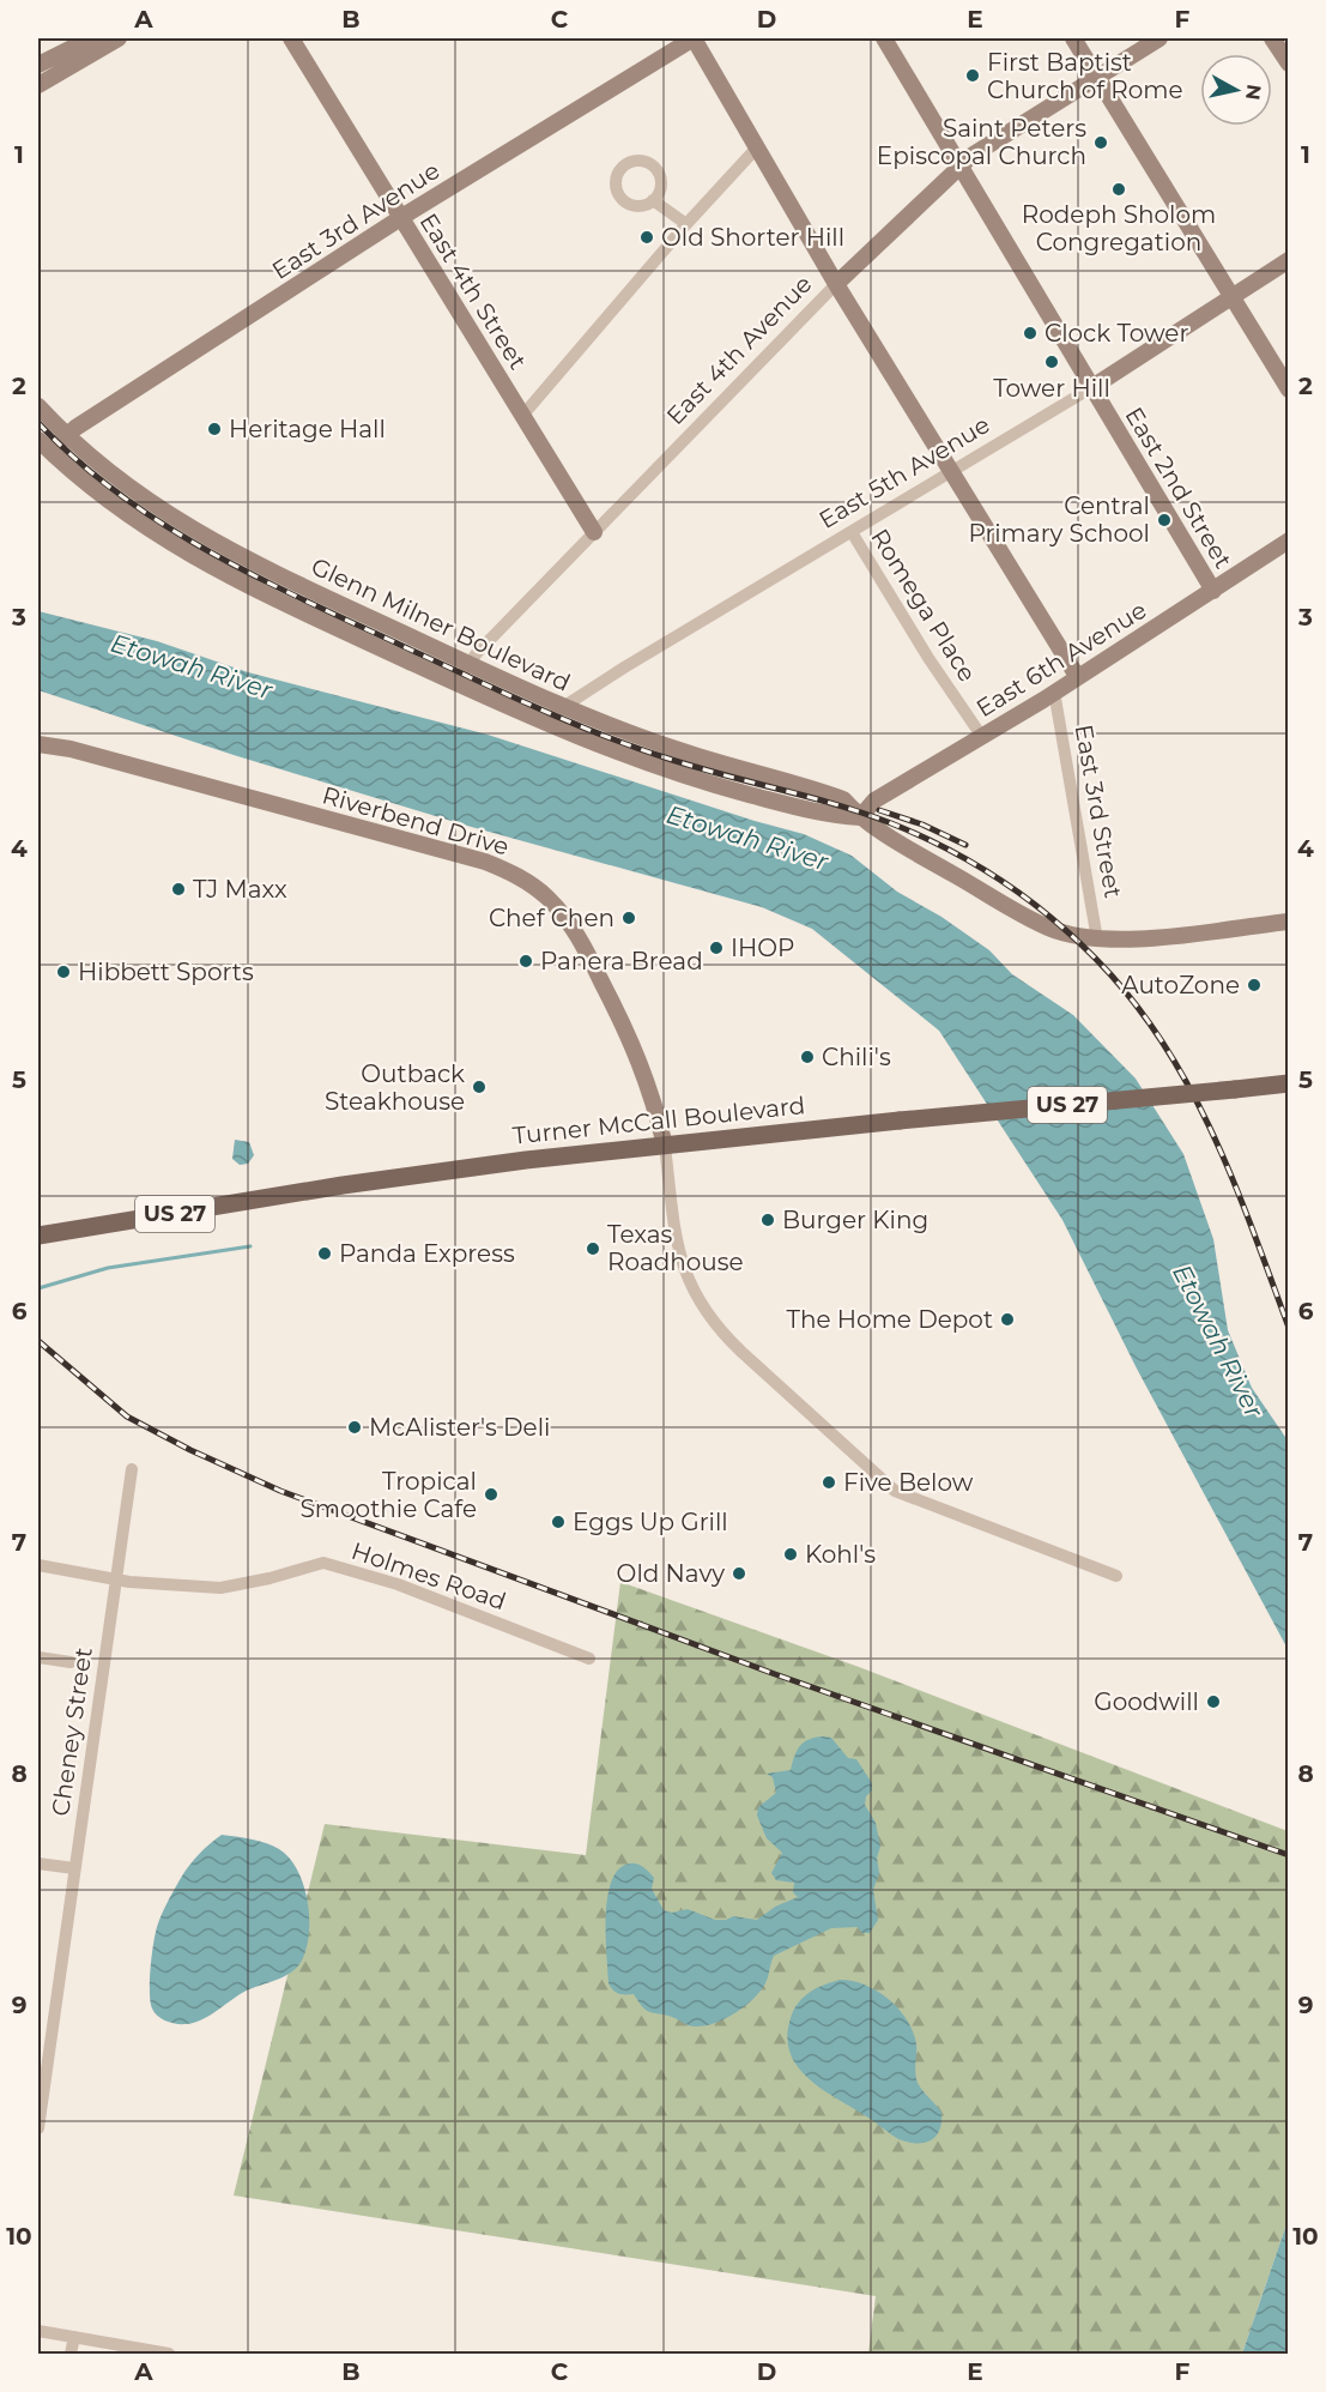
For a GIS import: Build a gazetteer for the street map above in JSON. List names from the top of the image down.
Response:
{
  "streets": {
    "main road": ["US 27", "Turner McCall Boulevard"],
    "street": [
      "East 3rd Avenue",
      "East 4th Street",
      "East 4th Avenue",
      "East 5th Avenue",
      "East 2nd Street",
      "Romega Place",
      "Glenn Milner Boulevard",
      "East 6th Avenue",
      "East 3rd Street",
      "Riverbend Drive",
      "Holmes Road",
      "Cheney Street"
    ]
  },
  "crossings": [
    ["East 3rd Avenue", "East 4th Street"],
    ["East 3rd Avenue", "Glenn Milner Boulevard"],
    ["East 4th Street", "East 4th Avenue"],
    ["East 4th Avenue", "East 2nd Street"],
    ["East 4th Avenue", "Glenn Milner Boulevard"],
    ["East 5th Avenue", "East 2nd Street"],
    ["East 5th Avenue", "Romega Place"],
    ["East 5th Avenue", "Glenn Milner Boulevard"],
    ["East 2nd Street", "East 6th Avenue"],
    ["Romega Place", "East 6th Avenue"],
    ["Glenn Milner Boulevard", "East 6th Avenue"],
    ["Glenn Milner Boulevard", "East 3rd Street"],
    ["East 6th Avenue", "East 3rd Street"],
    ["Riverbend Drive", "Turner McCall Boulevard"],
    ["Holmes Road", "Cheney Street"]
  ],
  "water": ["Etowah River"],
  "places": [
    "First Baptist Church of Rome",
    "Saint Peters Episcopal Church",
    "Rodeph Sholom Congregation",
    "Old Shorter Hill",
    "Clock Tower",
    "Tower Hill",
    "Heritage Hall",
    "Central Primary School",
    "TJ Maxx",
    "Chef Chen",
    "IHOP",
    "Panera Bread",
    "Hibbett Sports",
    "AutoZone",
    "Chili's",
    "Outback Steakhouse",
    "Burger King",
    "Texas Roadhouse",
    "Panda Express",
    "The Home Depot",
    "McAlister's Deli",
    "Five Below",
    "Tropical Smoothie Cafe",
    "Eggs Up Grill",
    "Kohl's",
    "Old Navy",
    "Goodwill"
  ],
  "north": "right",
  "grid": {
    "columns": [
      "A",
      "B",
      "C",
      "D",
      "E",
      "F"
    ],
    "rows": [
      "1",
      "2",
      "3",
      "4",
      "5",
      "6",
      "7",
      "8",
      "9",
      "10"
    ]
  }
}
